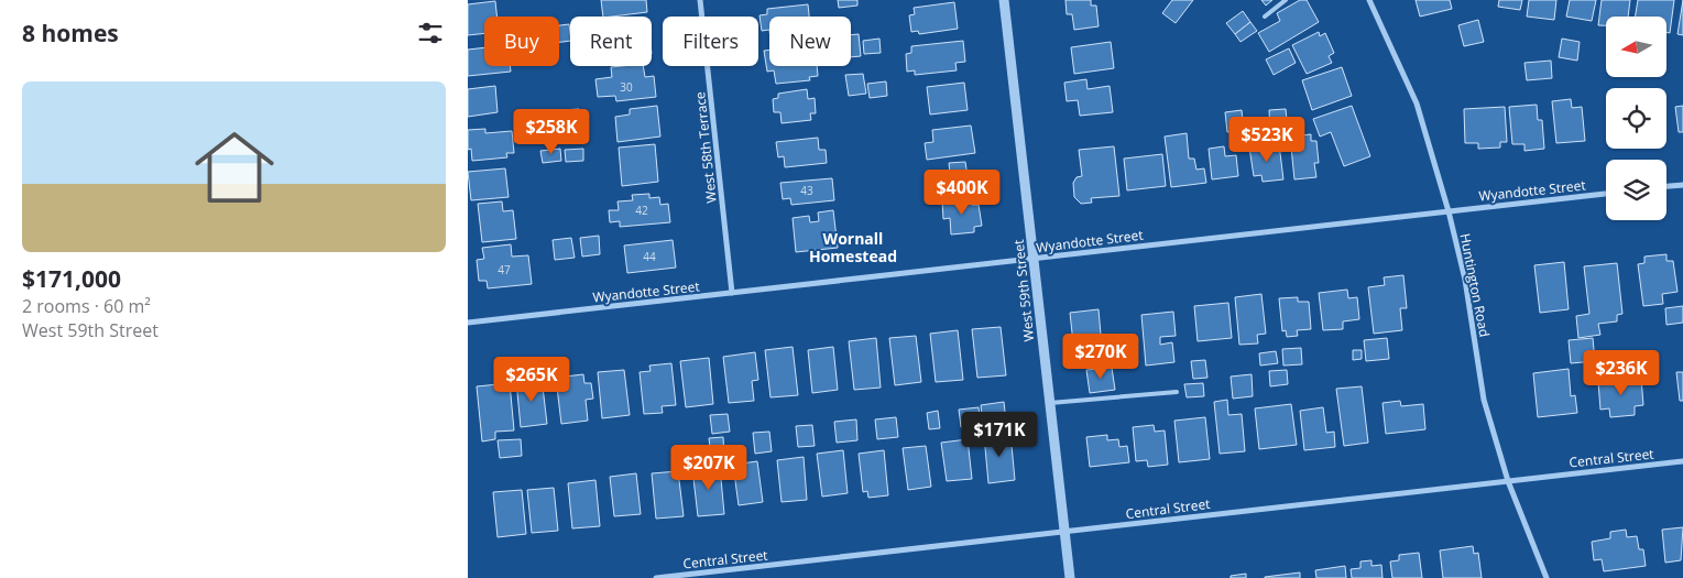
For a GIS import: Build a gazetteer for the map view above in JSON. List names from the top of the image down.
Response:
{
  "streets": {
    "street": [
      "West 58th Terrace",
      "Wyandotte Street",
      "Huntington Road",
      "West 59th Street",
      "Central Street"
    ]
  },
  "crossings": [
    ["West 58th Terrace", "Wyandotte Street"],
    ["Wyandotte Street", "Huntington Road"],
    ["Wyandotte Street", "West 59th Street"],
    ["Huntington Road", "Central Street"],
    ["West 59th Street", "Central Street"]
  ],
  "districts": ["Wornall Homestead"],
  "house_numbers": [
    "30",
    "43",
    "42",
    "44",
    "47"
  ],
  "north": "left",
  "page": {
    "heading": "8 homes",
    "chip": [
      "Buy",
      "Rent",
      "Filters",
      "New"
    ],
    "list": [
      {
        "name": "$171,000",
        "note": "2 rooms · 60 m² · West 59th Street"
      }
    ],
    "price": [
      "$258K",
      "$523K",
      "$400K",
      "$270K",
      "$236K",
      "$265K",
      "$171K",
      "$207K"
    ]
  }
}
